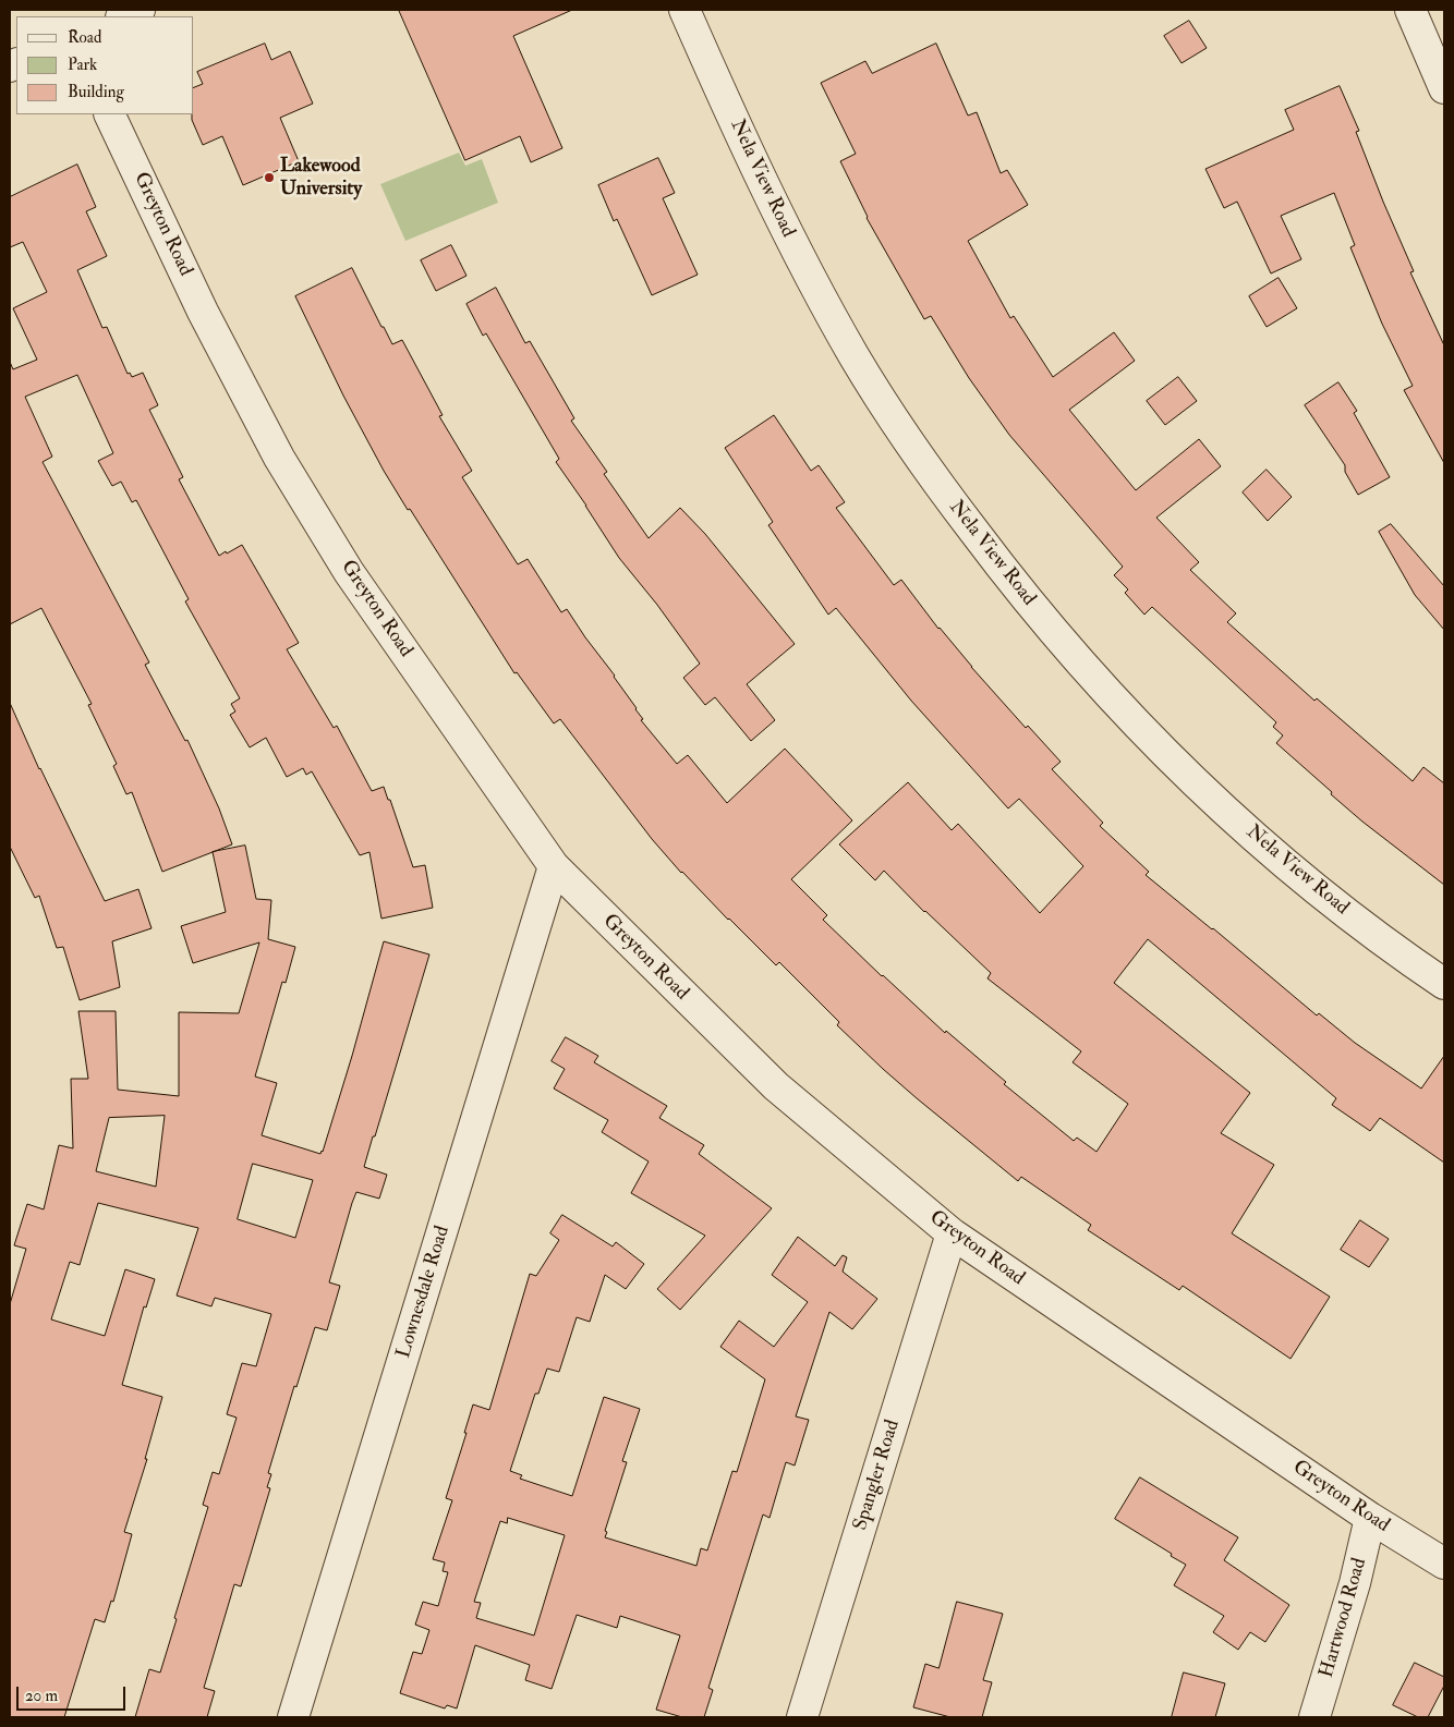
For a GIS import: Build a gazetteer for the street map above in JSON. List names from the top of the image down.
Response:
{
  "streets": {
    "street": [
      "Nela View Road",
      "Greyton Road",
      "Lownesdale Road",
      "Spangler Road",
      "Hartwood Road"
    ]
  },
  "crossings": [
    ["Greyton Road", "Lownesdale Road"],
    ["Greyton Road", "Spangler Road"],
    ["Greyton Road", "Hartwood Road"]
  ],
  "places": ["Lakewood University"],
  "legend": ["Road", "Park", "Building"],
  "scale_bar": "20 m"
}
